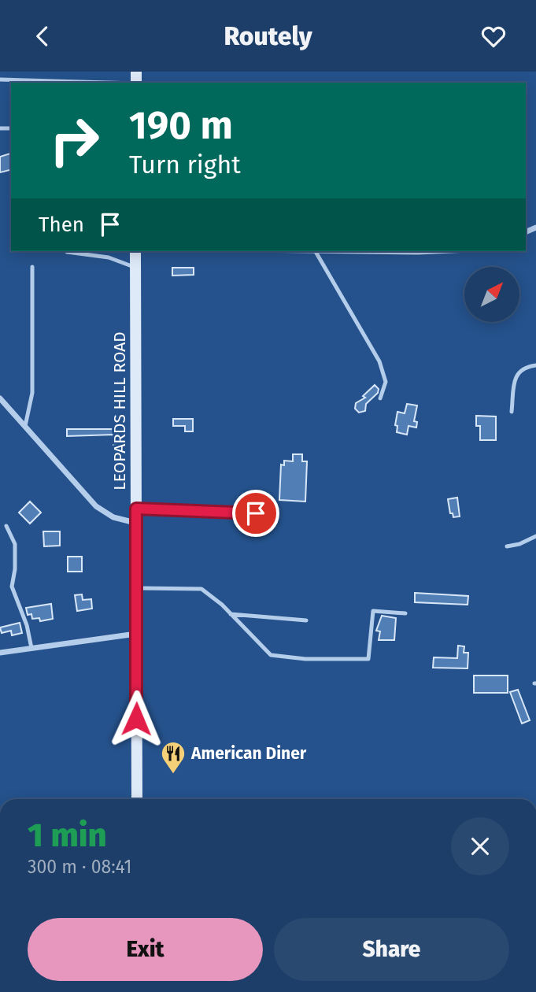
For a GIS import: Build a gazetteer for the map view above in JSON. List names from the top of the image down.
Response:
{
  "streets": {
    "main road": ["LEOPARDS HILL ROAD"]
  },
  "places": {
    "restaurant": ["American Diner"]
  },
  "north": "top right",
  "page": {
    "header": "Routely",
    "turn": ["190 m", "Turn right"],
    "then": "Then",
    "heading": ["1 min", "300 m · 08:41"],
    "buttons": ["Exit", "Share"]
  }
}
